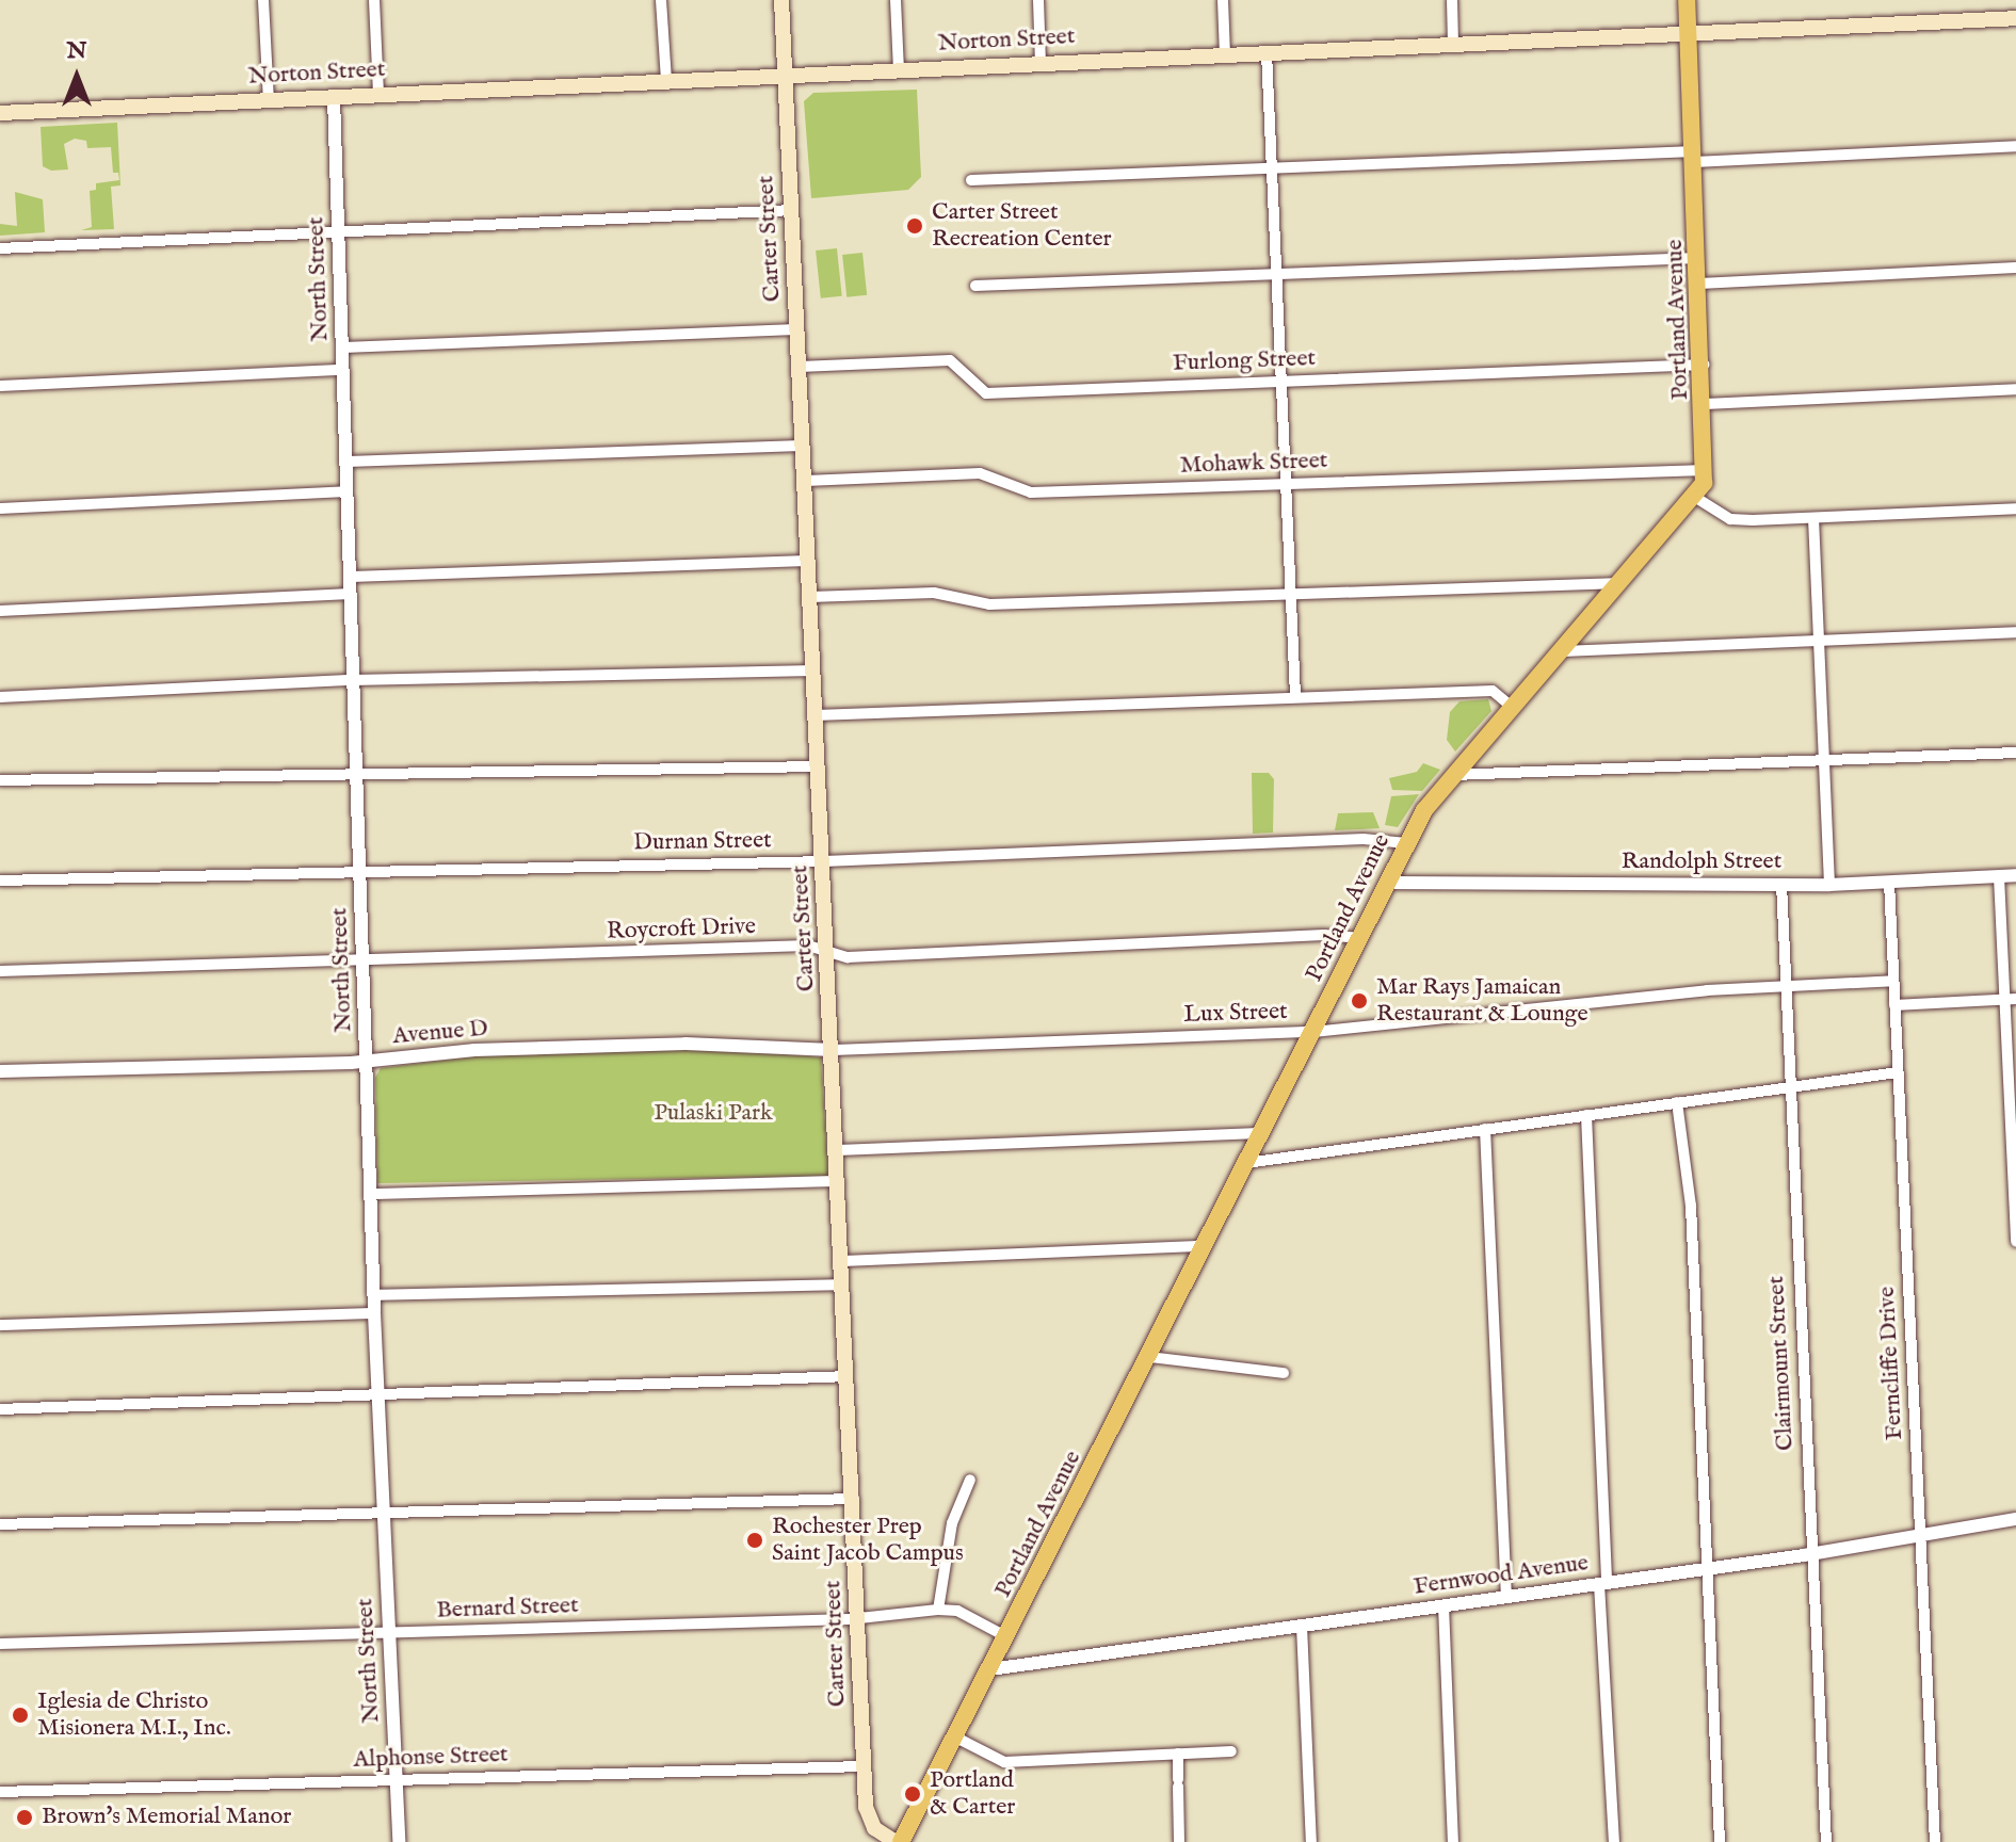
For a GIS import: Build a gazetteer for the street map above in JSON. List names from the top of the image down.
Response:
{
  "streets": {
    "main road": ["Norton Street", "Carter Street", "Portland Avenue"],
    "street": [
      "North Street",
      "Furlong Street",
      "Mohawk Street",
      "Durnan Street",
      "Randolph Street",
      "Roycroft Drive",
      "Lux Street",
      "Avenue D",
      "Clairmount Street",
      "Ferncliffe Drive",
      "Fernwood Avenue",
      "Bernard Street",
      "Alphonse Street"
    ]
  },
  "crossings": [
    ["Norton Street", "Carter Street"],
    ["Norton Street", "North Street"],
    ["Norton Street", "Portland Avenue"],
    ["Carter Street", "Portland Avenue"],
    ["Carter Street", "Furlong Street"],
    ["Carter Street", "Mohawk Street"],
    ["Carter Street", "Durnan Street"],
    ["Carter Street", "Roycroft Drive"],
    ["Carter Street", "Lux Street"],
    ["Carter Street", "Avenue D"],
    ["Carter Street", "Bernard Street"],
    ["Carter Street", "Alphonse Street"],
    ["North Street", "Durnan Street"],
    ["North Street", "Roycroft Drive"],
    ["North Street", "Avenue D"],
    ["North Street", "Bernard Street"],
    ["North Street", "Alphonse Street"],
    ["Portland Avenue", "Furlong Street"],
    ["Portland Avenue", "Mohawk Street"],
    ["Portland Avenue", "Durnan Street"],
    ["Portland Avenue", "Randolph Street"],
    ["Portland Avenue", "Roycroft Drive"],
    ["Portland Avenue", "Lux Street"],
    ["Portland Avenue", "Fernwood Avenue"],
    ["Portland Avenue", "Bernard Street"],
    ["Randolph Street", "Clairmount Street"],
    ["Randolph Street", "Ferncliffe Drive"],
    ["Lux Street", "Avenue D"],
    ["Lux Street", "Clairmount Street"],
    ["Lux Street", "Ferncliffe Drive"],
    ["Clairmount Street", "Fernwood Avenue"],
    ["Ferncliffe Drive", "Fernwood Avenue"]
  ],
  "parks": ["Pulaski Park"],
  "places": [
    "Carter Street Recreation Center",
    "Mar Rays Jamaican Restaurant & Lounge",
    "Rochester Prep Saint Jacob Campus",
    "Iglesia de Christo Misionera M.I., Inc.",
    "Portland & Carter",
    "Brown's Memorial Manor"
  ],
  "north": "top"
}
